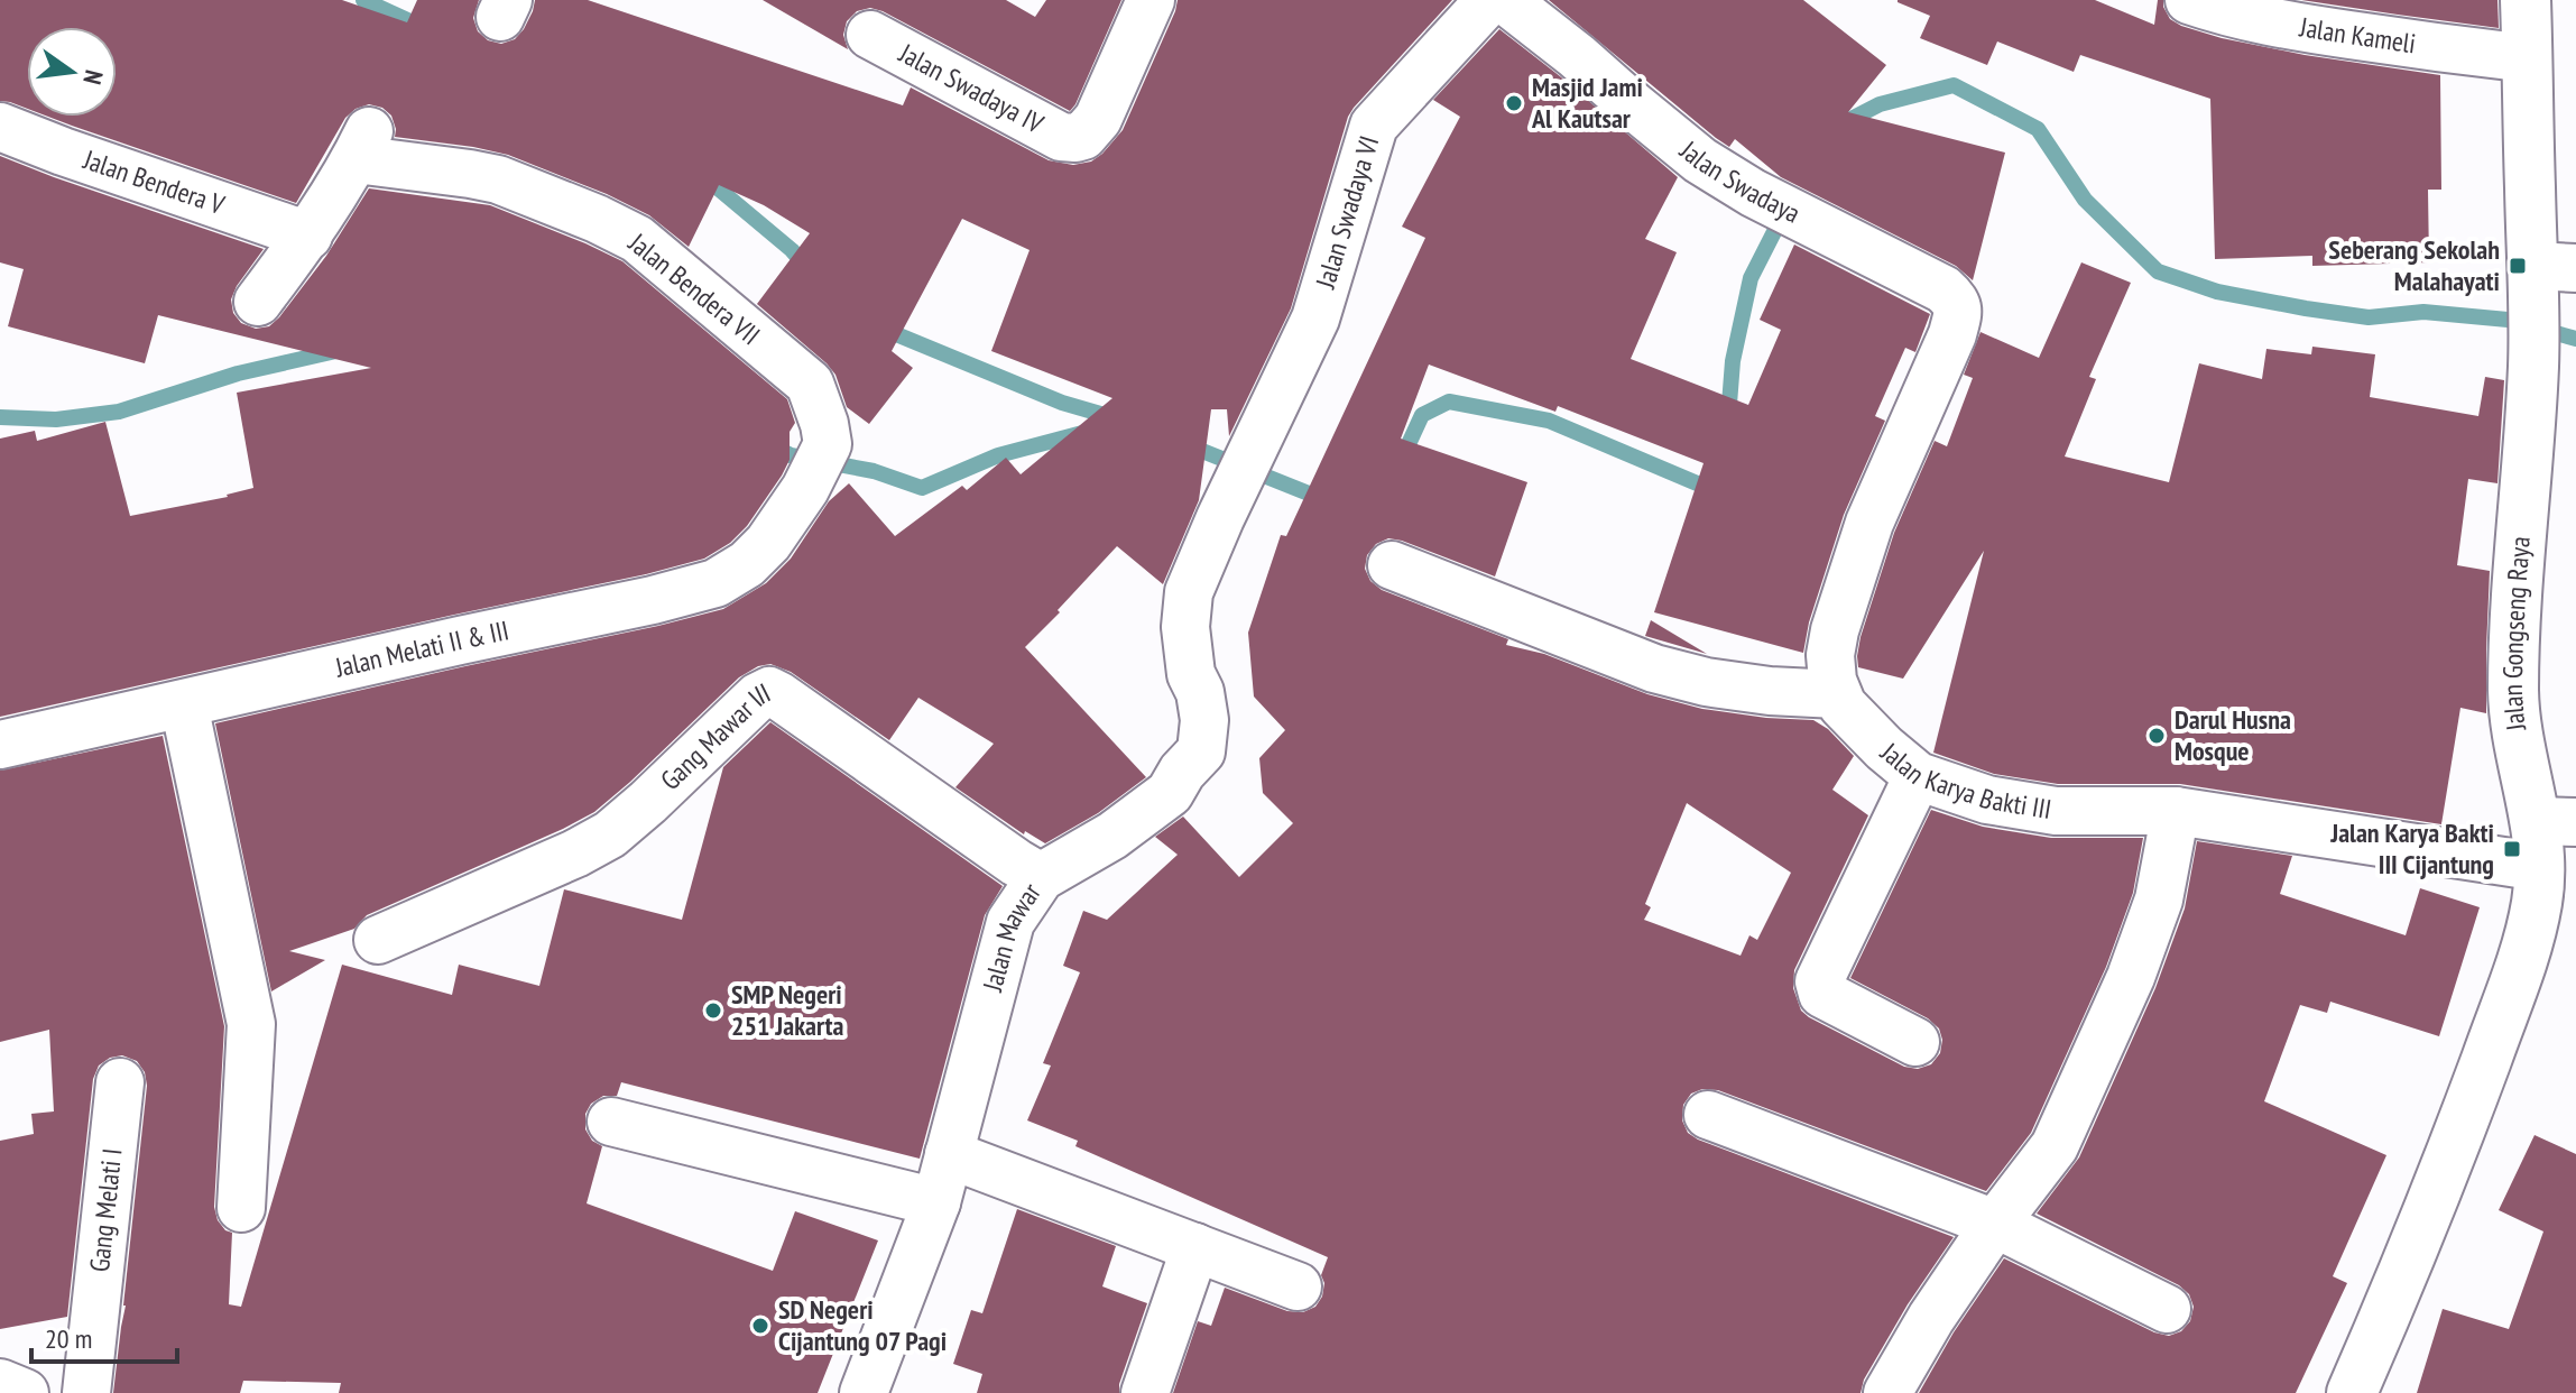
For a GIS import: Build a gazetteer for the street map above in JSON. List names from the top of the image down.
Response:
{
  "streets": {
    "street": [
      "Jalan Kameli",
      "Jalan Swadaya IV",
      "Jalan Swadaya",
      "Jalan Bendera V",
      "Jalan Swadaya VI",
      "Jalan Bendera VII",
      "Jalan Gongseng Raya",
      "Jalan Melati II & III",
      "Gang Mawar III",
      "Jalan Karya Bakti III",
      "Jalan Mawar",
      "Gang Melati I"
    ]
  },
  "crossings": [
    ["Jalan Kameli", "Jalan Gongseng Raya"],
    ["Jalan Swadaya", "Jalan Karya Bakti III"],
    ["Jalan Bendera V", "Jalan Bendera VII"],
    ["Jalan Swadaya VI", "Jalan Mawar"],
    ["Jalan Bendera VII", "Jalan Melati II & III"],
    ["Jalan Gongseng Raya", "Jalan Karya Bakti III"],
    ["Gang Mawar III", "Jalan Mawar"]
  ],
  "places": {
    "other": [
      "Masjid Jami Al Kautsar",
      "Darul Husna Mosque",
      "SMP Negeri 251 Jakarta",
      "SD Negeri Cijantung 07 Pagi"
    ],
    "transit": ["Seberang Sekolah Malahayati", "Jalan Karya Bakti III Cijantung"]
  },
  "scale_bar": "20 m",
  "north": "right"
}
